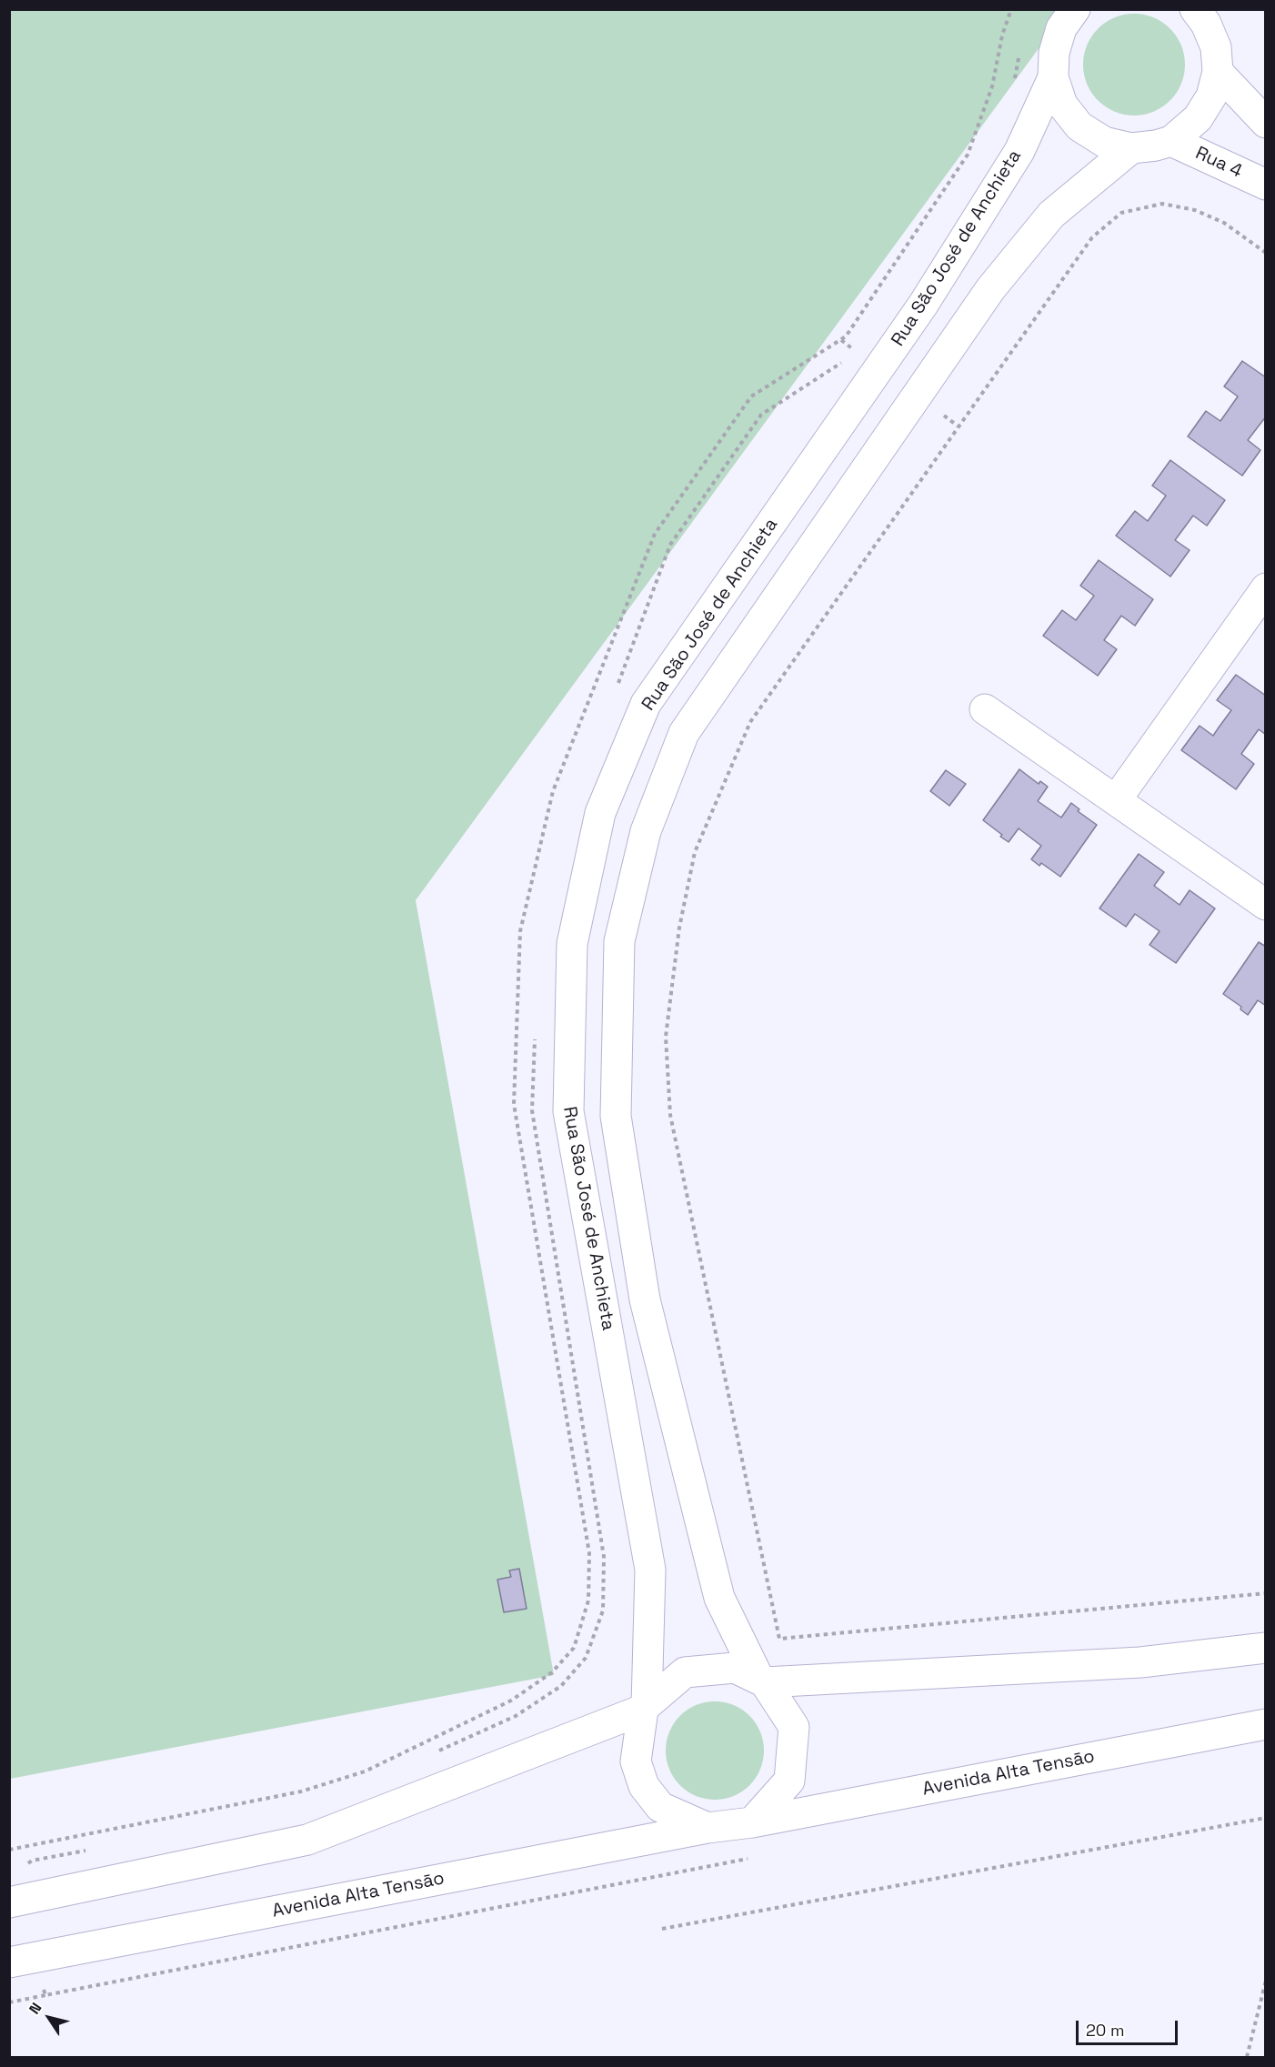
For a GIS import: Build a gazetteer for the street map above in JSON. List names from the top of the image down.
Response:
{
  "streets": {
    "street": ["Rua 4", "Rua São José de Anchieta", "Avenida Alta Tensāo"]
  },
  "crossings": [
    ["Rua 4", "Rua São José de Anchieta"],
    ["Rua São José de Anchieta", "Avenida Alta Tensāo"]
  ],
  "scale_bar": "20 m",
  "north": "top left"
}
